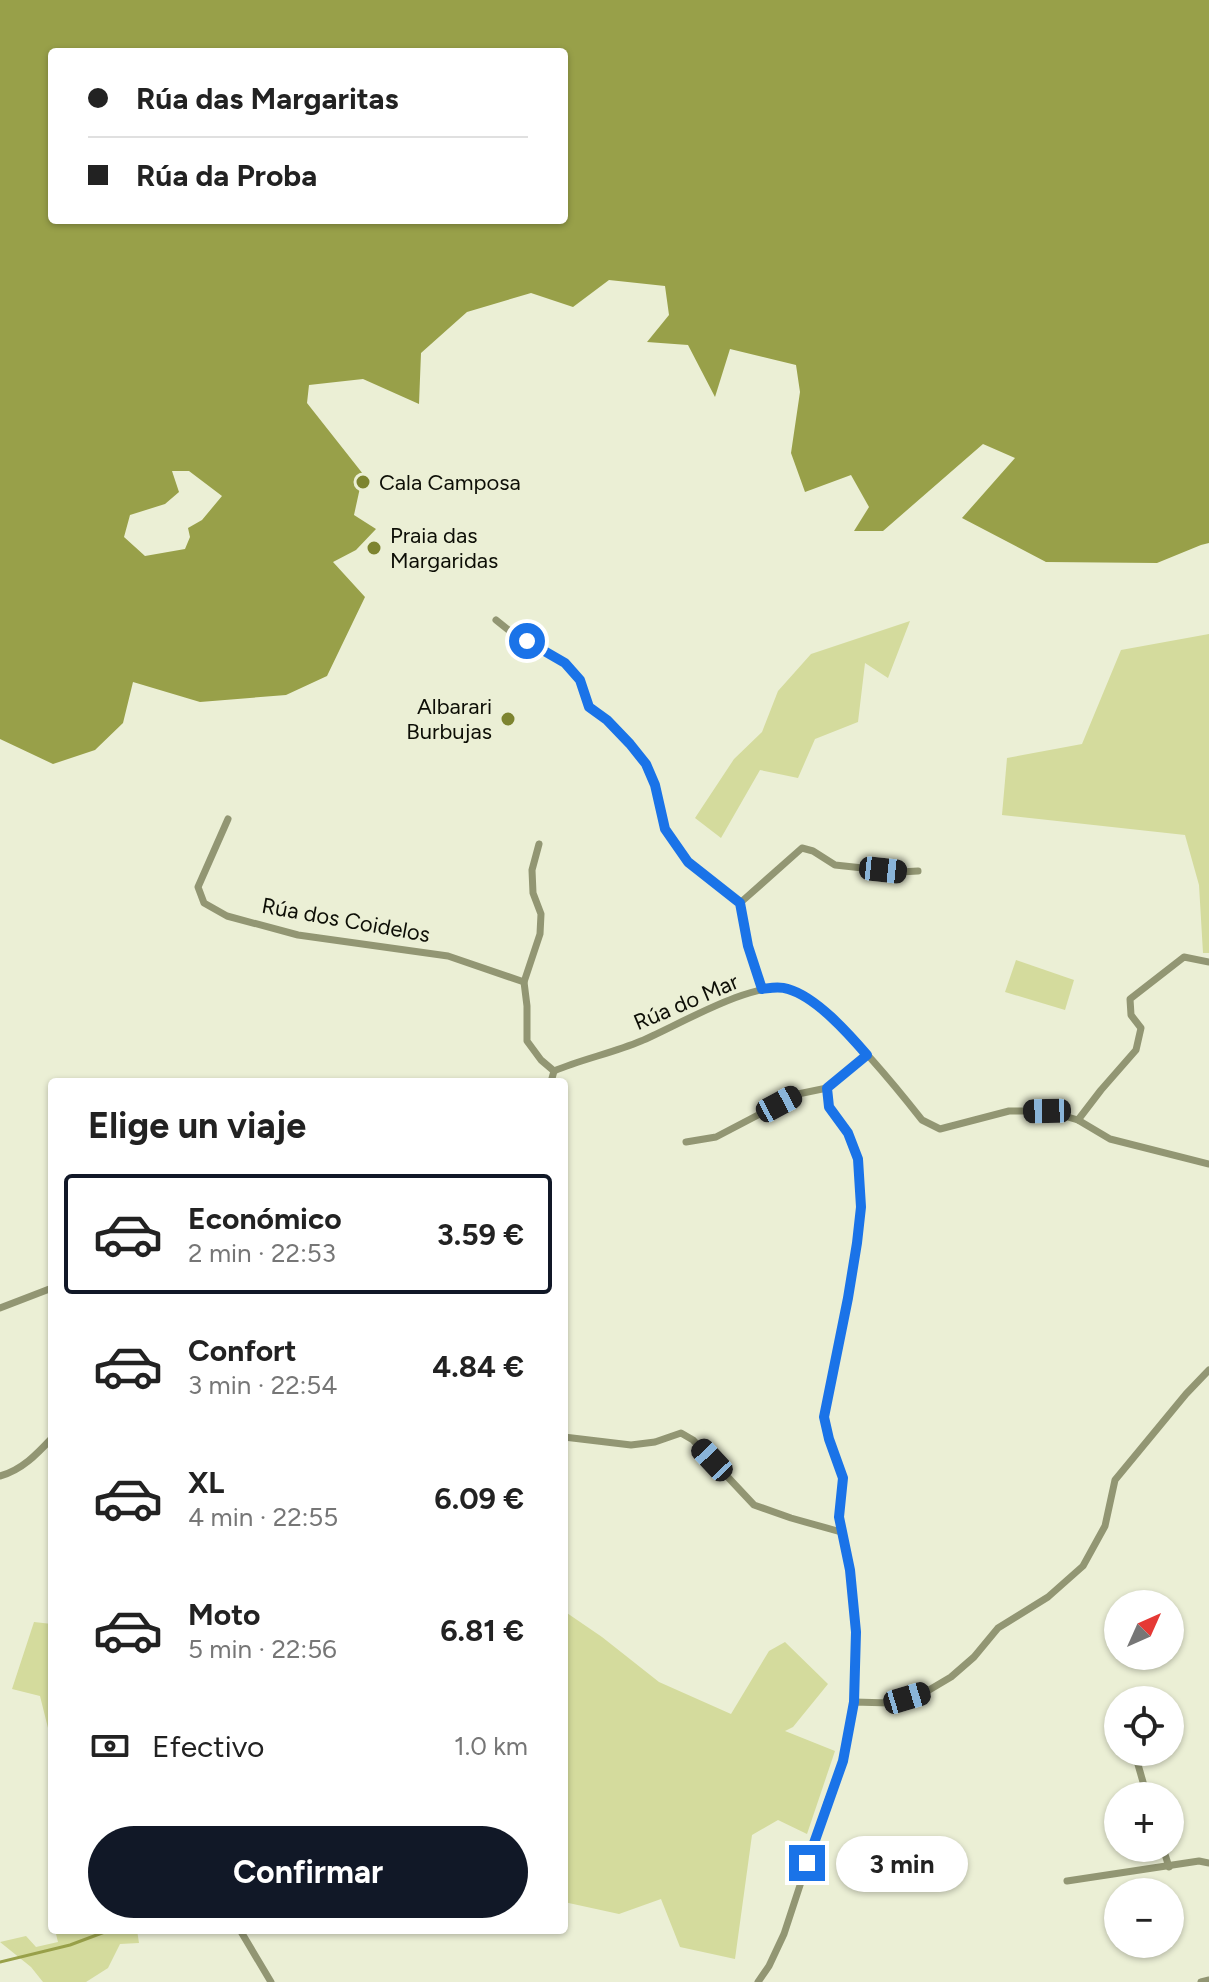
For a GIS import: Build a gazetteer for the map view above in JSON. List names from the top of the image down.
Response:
{
  "streets": {
    "street": ["Rúa dos Coidelos", "Rúa do Mar"]
  },
  "places": ["Cala Camposa", "Praia das Margaridas", "Albarari Burbujas"],
  "north": "top right",
  "page": {
    "banner": ["Rúa das Margaritas", "Rúa da Proba"],
    "heading": "Elige un viaje",
    "list": [
      {
        "name": "Económico",
        "note": "2 min · 22:53",
        "value": "3.59 €"
      },
      {
        "name": "Confort",
        "note": "3 min · 22:54",
        "value": "4.84 €"
      },
      {
        "name": "XL",
        "note": "4 min · 22:55",
        "value": "6.09 €"
      },
      {
        "name": "Moto",
        "note": "5 min · 22:56",
        "value": "6.81 €"
      }
    ],
    "map_buttons": ["+", "−"],
    "pay": ["Efectivo", "1.0 km"],
    "buttons": "Confirmar",
    "bubble": "3 min"
  }
}
